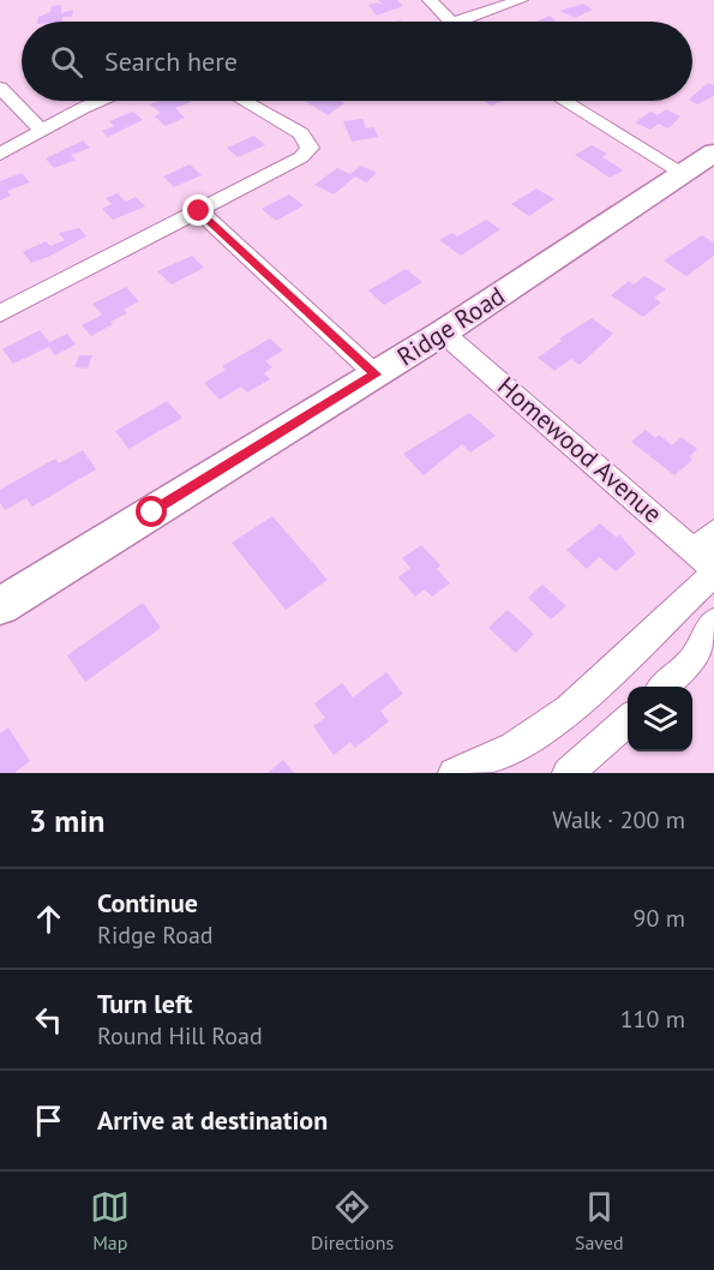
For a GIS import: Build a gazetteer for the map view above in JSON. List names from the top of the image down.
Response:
{
  "streets": {
    "main road": ["Ridge Road"],
    "street": ["Homewood Avenue"]
  },
  "crossings": [
    ["Ridge Road", "Homewood Avenue"]
  ],
  "page": {
    "search": "Search here",
    "heading": ["3 min", "Walk · 200 m"],
    "list": [
      ["Continue", "Ridge Road", "90 m"],
      ["Turn left", "Round Hill Road", "110 m"],
      "Arrive at destination"
    ],
    "nav": ["Map", "Directions", "Saved"]
  }
}
